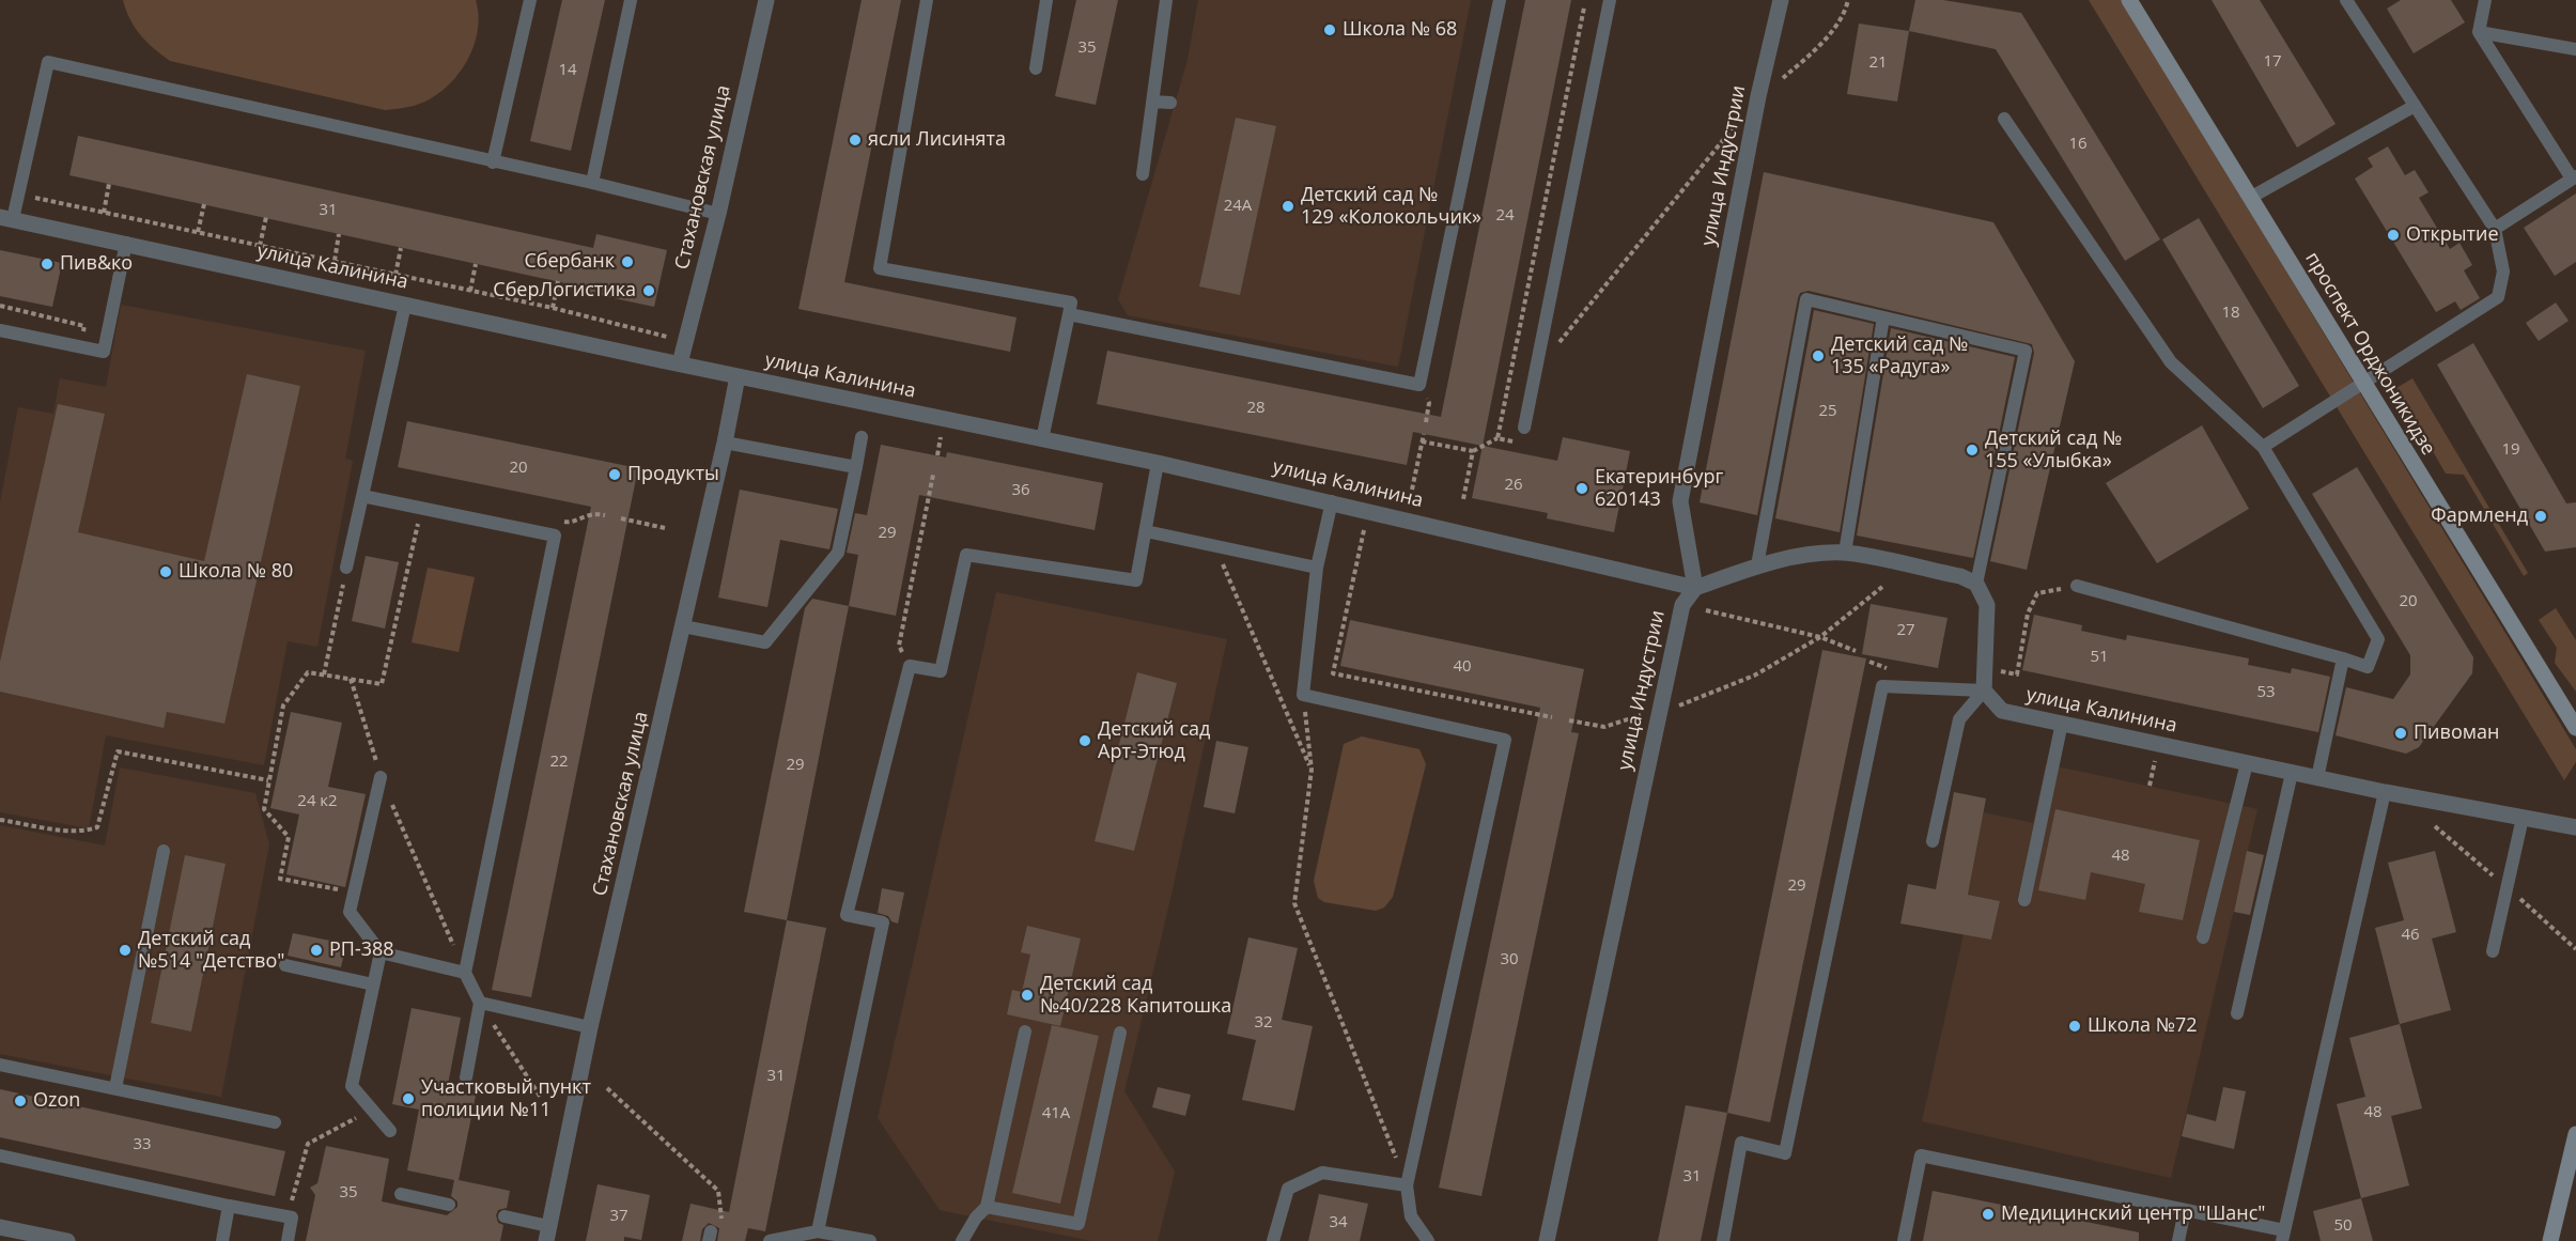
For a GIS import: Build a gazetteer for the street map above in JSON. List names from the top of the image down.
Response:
{
  "streets": {
    "street": [
      "улица Индустрии",
      "Стахановская улица",
      "улица Калинина",
      "проспект Орджоникидзе"
    ]
  },
  "crossings": [
    ["улица Индустрии", "улица Калинина"],
    ["Стахановская улица", "улица Калинина"]
  ],
  "places": [
    "Школа № 68",
    "ясли Лисинята",
    "Детский сад № 129 «Колокольчик»",
    "Открытие",
    "Сбербанк",
    "Пив&ко",
    "СберЛогистика",
    "Детский сад № 135 «Радуга»",
    "Детский сад № 155 «Улыбка»",
    "Продукты",
    "Екатеринбург 620143",
    "Фармленд",
    "Школа № 80",
    "Пивоман",
    "Детский сад Арт-Этюд",
    "Детский сад №514 \"Детство\"",
    "РП-388",
    "Детский сад №40/228 Капитошка",
    "Школа №72",
    "Участковый пункт полиции №11",
    "Ozon",
    "Медицинский центр \"Шанс\""
  ],
  "house_numbers": [
    "35",
    "17",
    "21",
    "14",
    "16",
    "24А",
    "31",
    "24",
    "18",
    "28",
    "25",
    "19",
    "20",
    "26",
    "36",
    "29",
    "20",
    "27",
    "51",
    "40",
    "53",
    "22",
    "29",
    "24 к2",
    "48",
    "29",
    "46",
    "30",
    "32",
    "31",
    "48",
    "41А",
    "33",
    "31",
    "35",
    "37",
    "34",
    "50"
  ]
}
